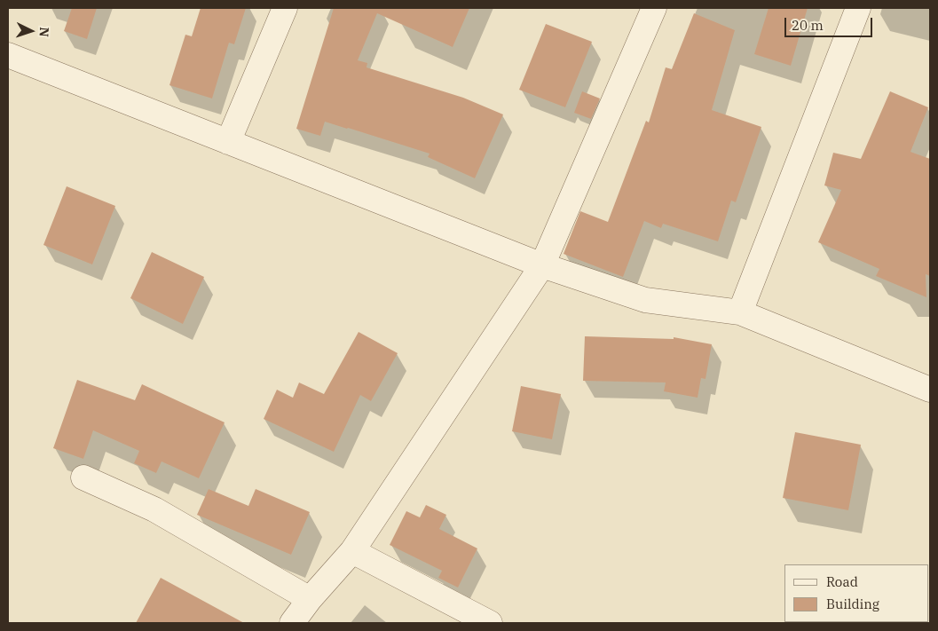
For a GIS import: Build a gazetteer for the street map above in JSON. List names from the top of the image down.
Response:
{
  "legend": ["Road", "Building"],
  "scale_bar": "20 m",
  "north": "right"
}
